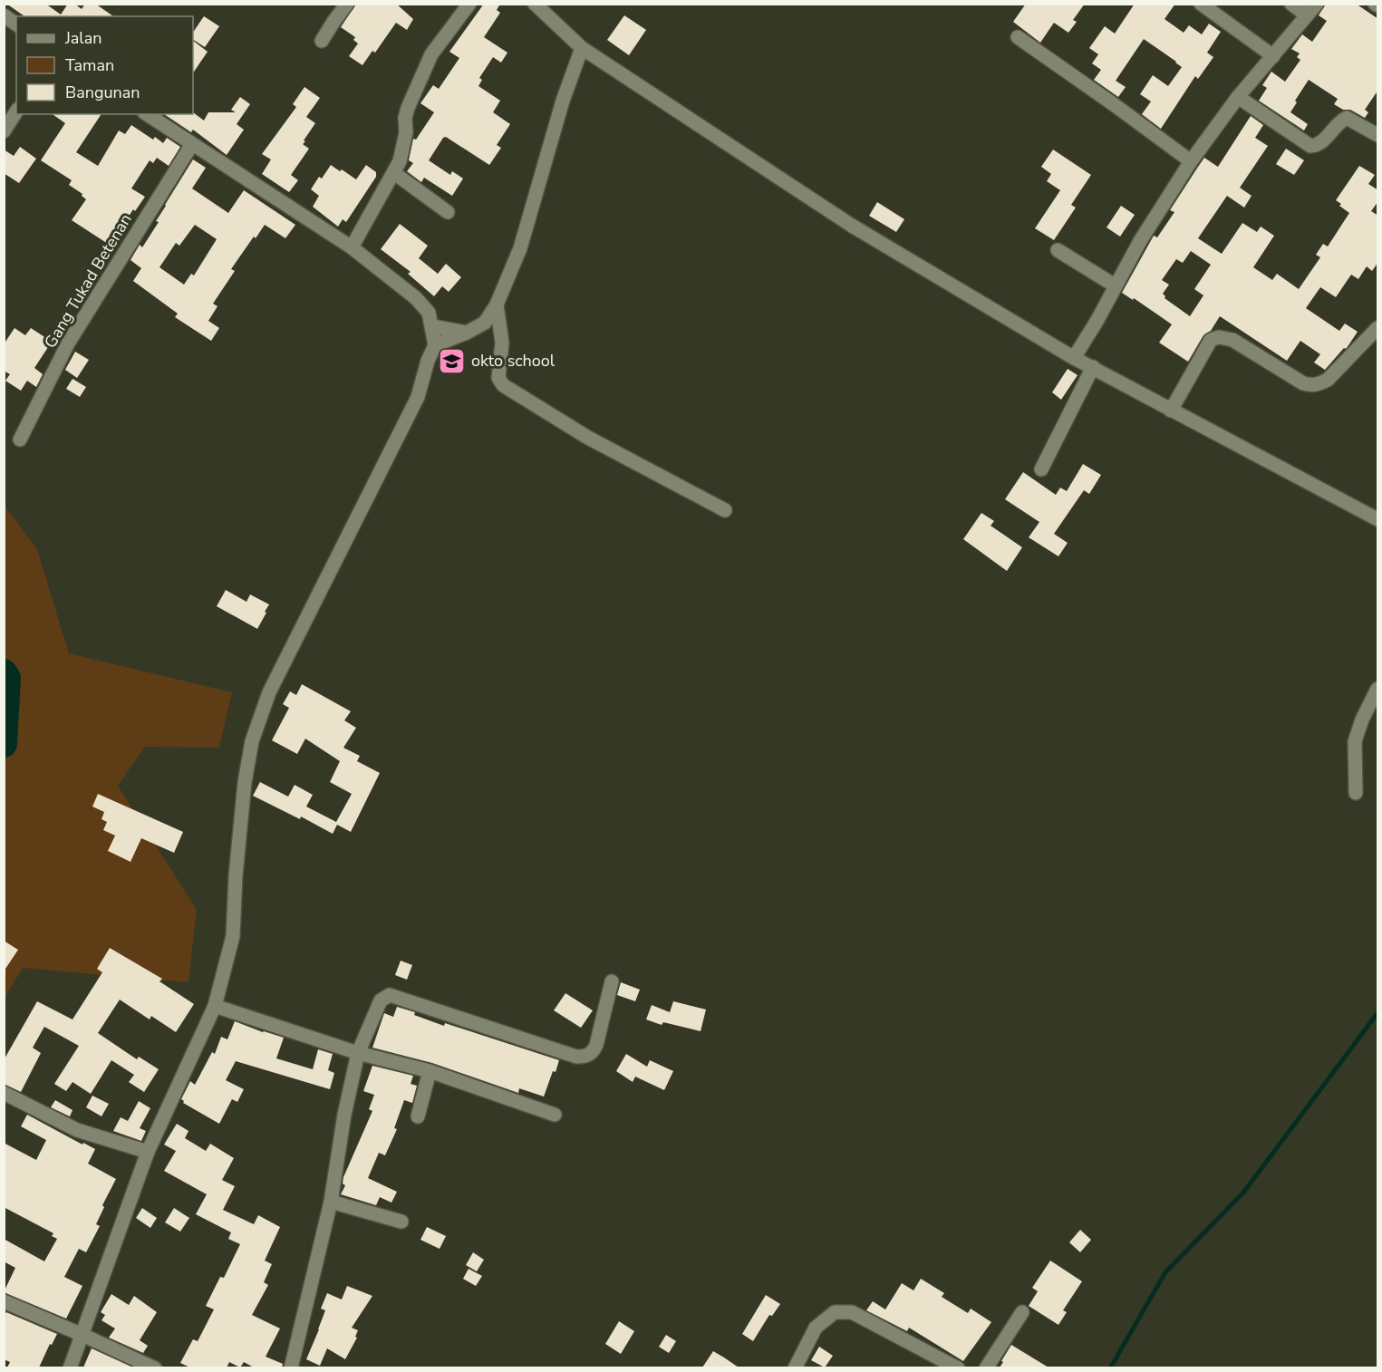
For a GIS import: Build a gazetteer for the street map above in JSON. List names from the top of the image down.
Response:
{
  "streets": {
    "street": ["Gang Tukad Betenan"]
  },
  "places": {
    "school or university": ["okto school"]
  },
  "legend": ["Jalan", "Taman", "Bangunan"]
}
